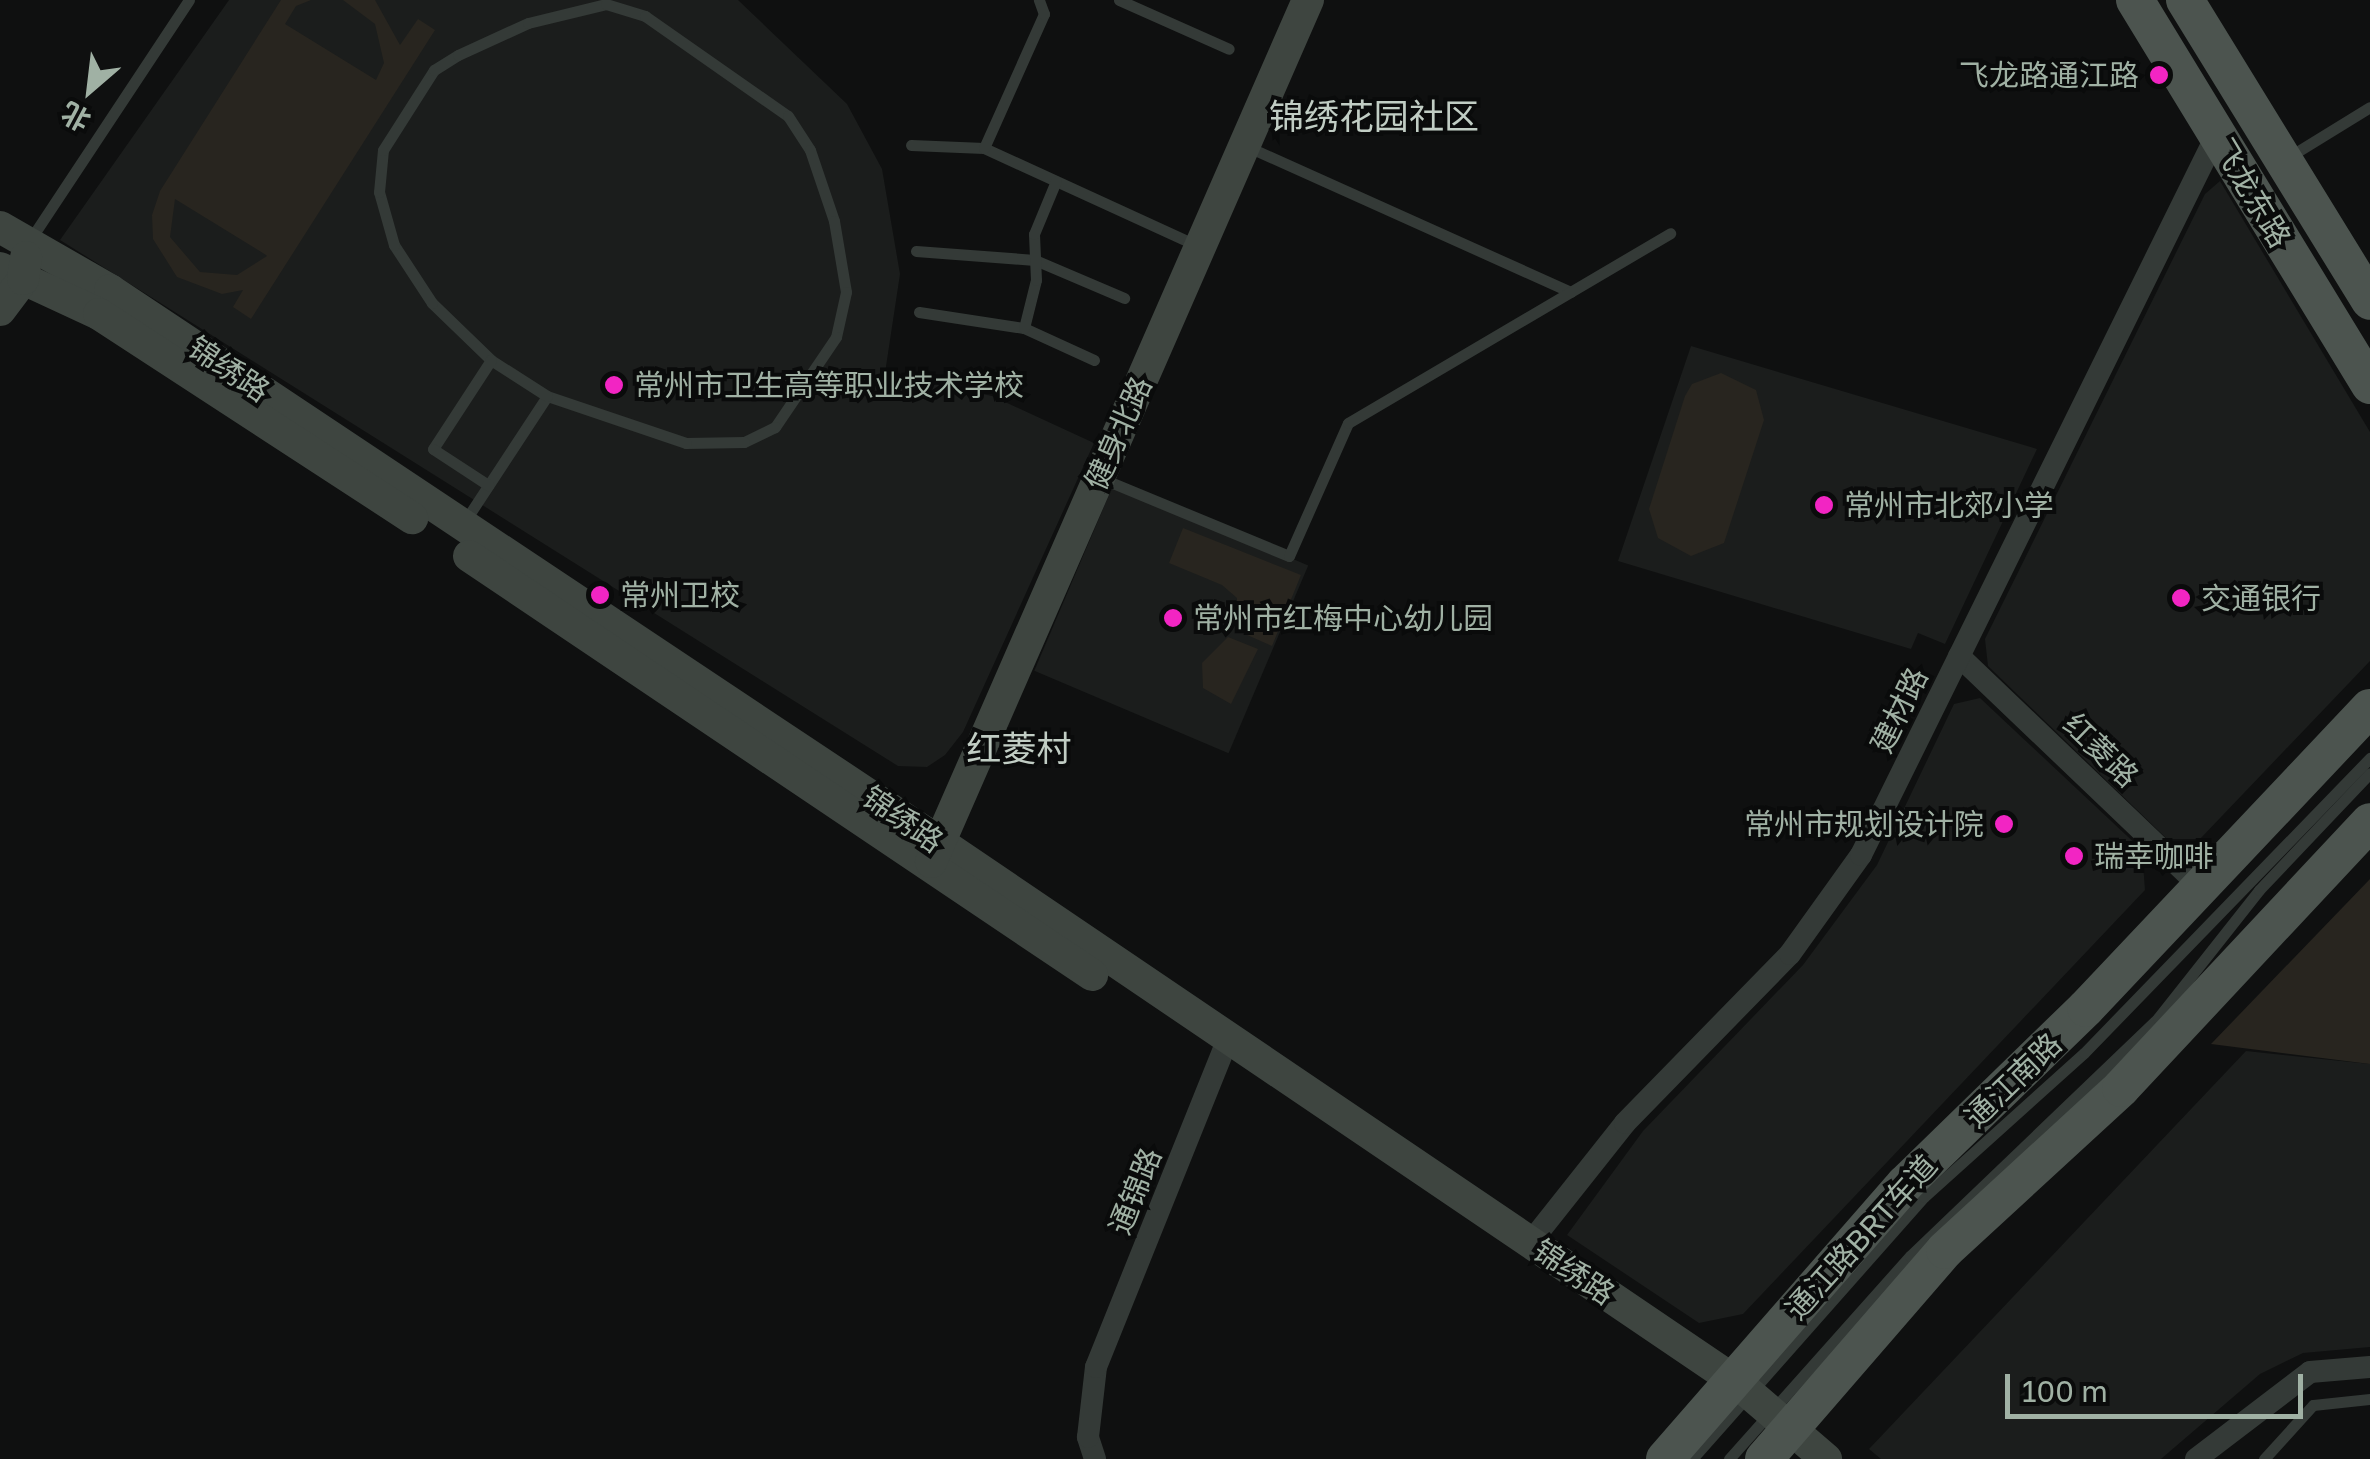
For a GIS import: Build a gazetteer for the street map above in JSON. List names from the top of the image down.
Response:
{
  "streets": {
    "main road": ["飞龙东路", "通江南路"],
    "street": [
      "锦绣路",
      "健身北路",
      "建材路",
      "红菱路",
      "通锦路"
    ],
    "lane": ["通江路BRT车道"]
  },
  "crossings": [
    ["飞龙东路", "建材路"],
    ["锦绣路", "健身北路"],
    ["锦绣路", "建材路"],
    ["锦绣路", "通江南路"],
    ["锦绣路", "通锦路"],
    ["锦绣路", "通江路BRT车道"],
    ["建材路", "红菱路"],
    ["红菱路", "通江南路"],
    ["通江南路", "通江路BRT车道"]
  ],
  "districts": ["锦绣花园社区", "红菱村"],
  "places": [
    "飞龙路通江路",
    "常州市卫生高等职业技术学校",
    "常州市北郊小学",
    "常州卫校",
    "交通银行",
    "常州市红梅中心幼儿园",
    "常州市规划设计院",
    "瑞幸咖啡"
  ],
  "scale_bar": "100 m",
  "north": "bottom left"
}
